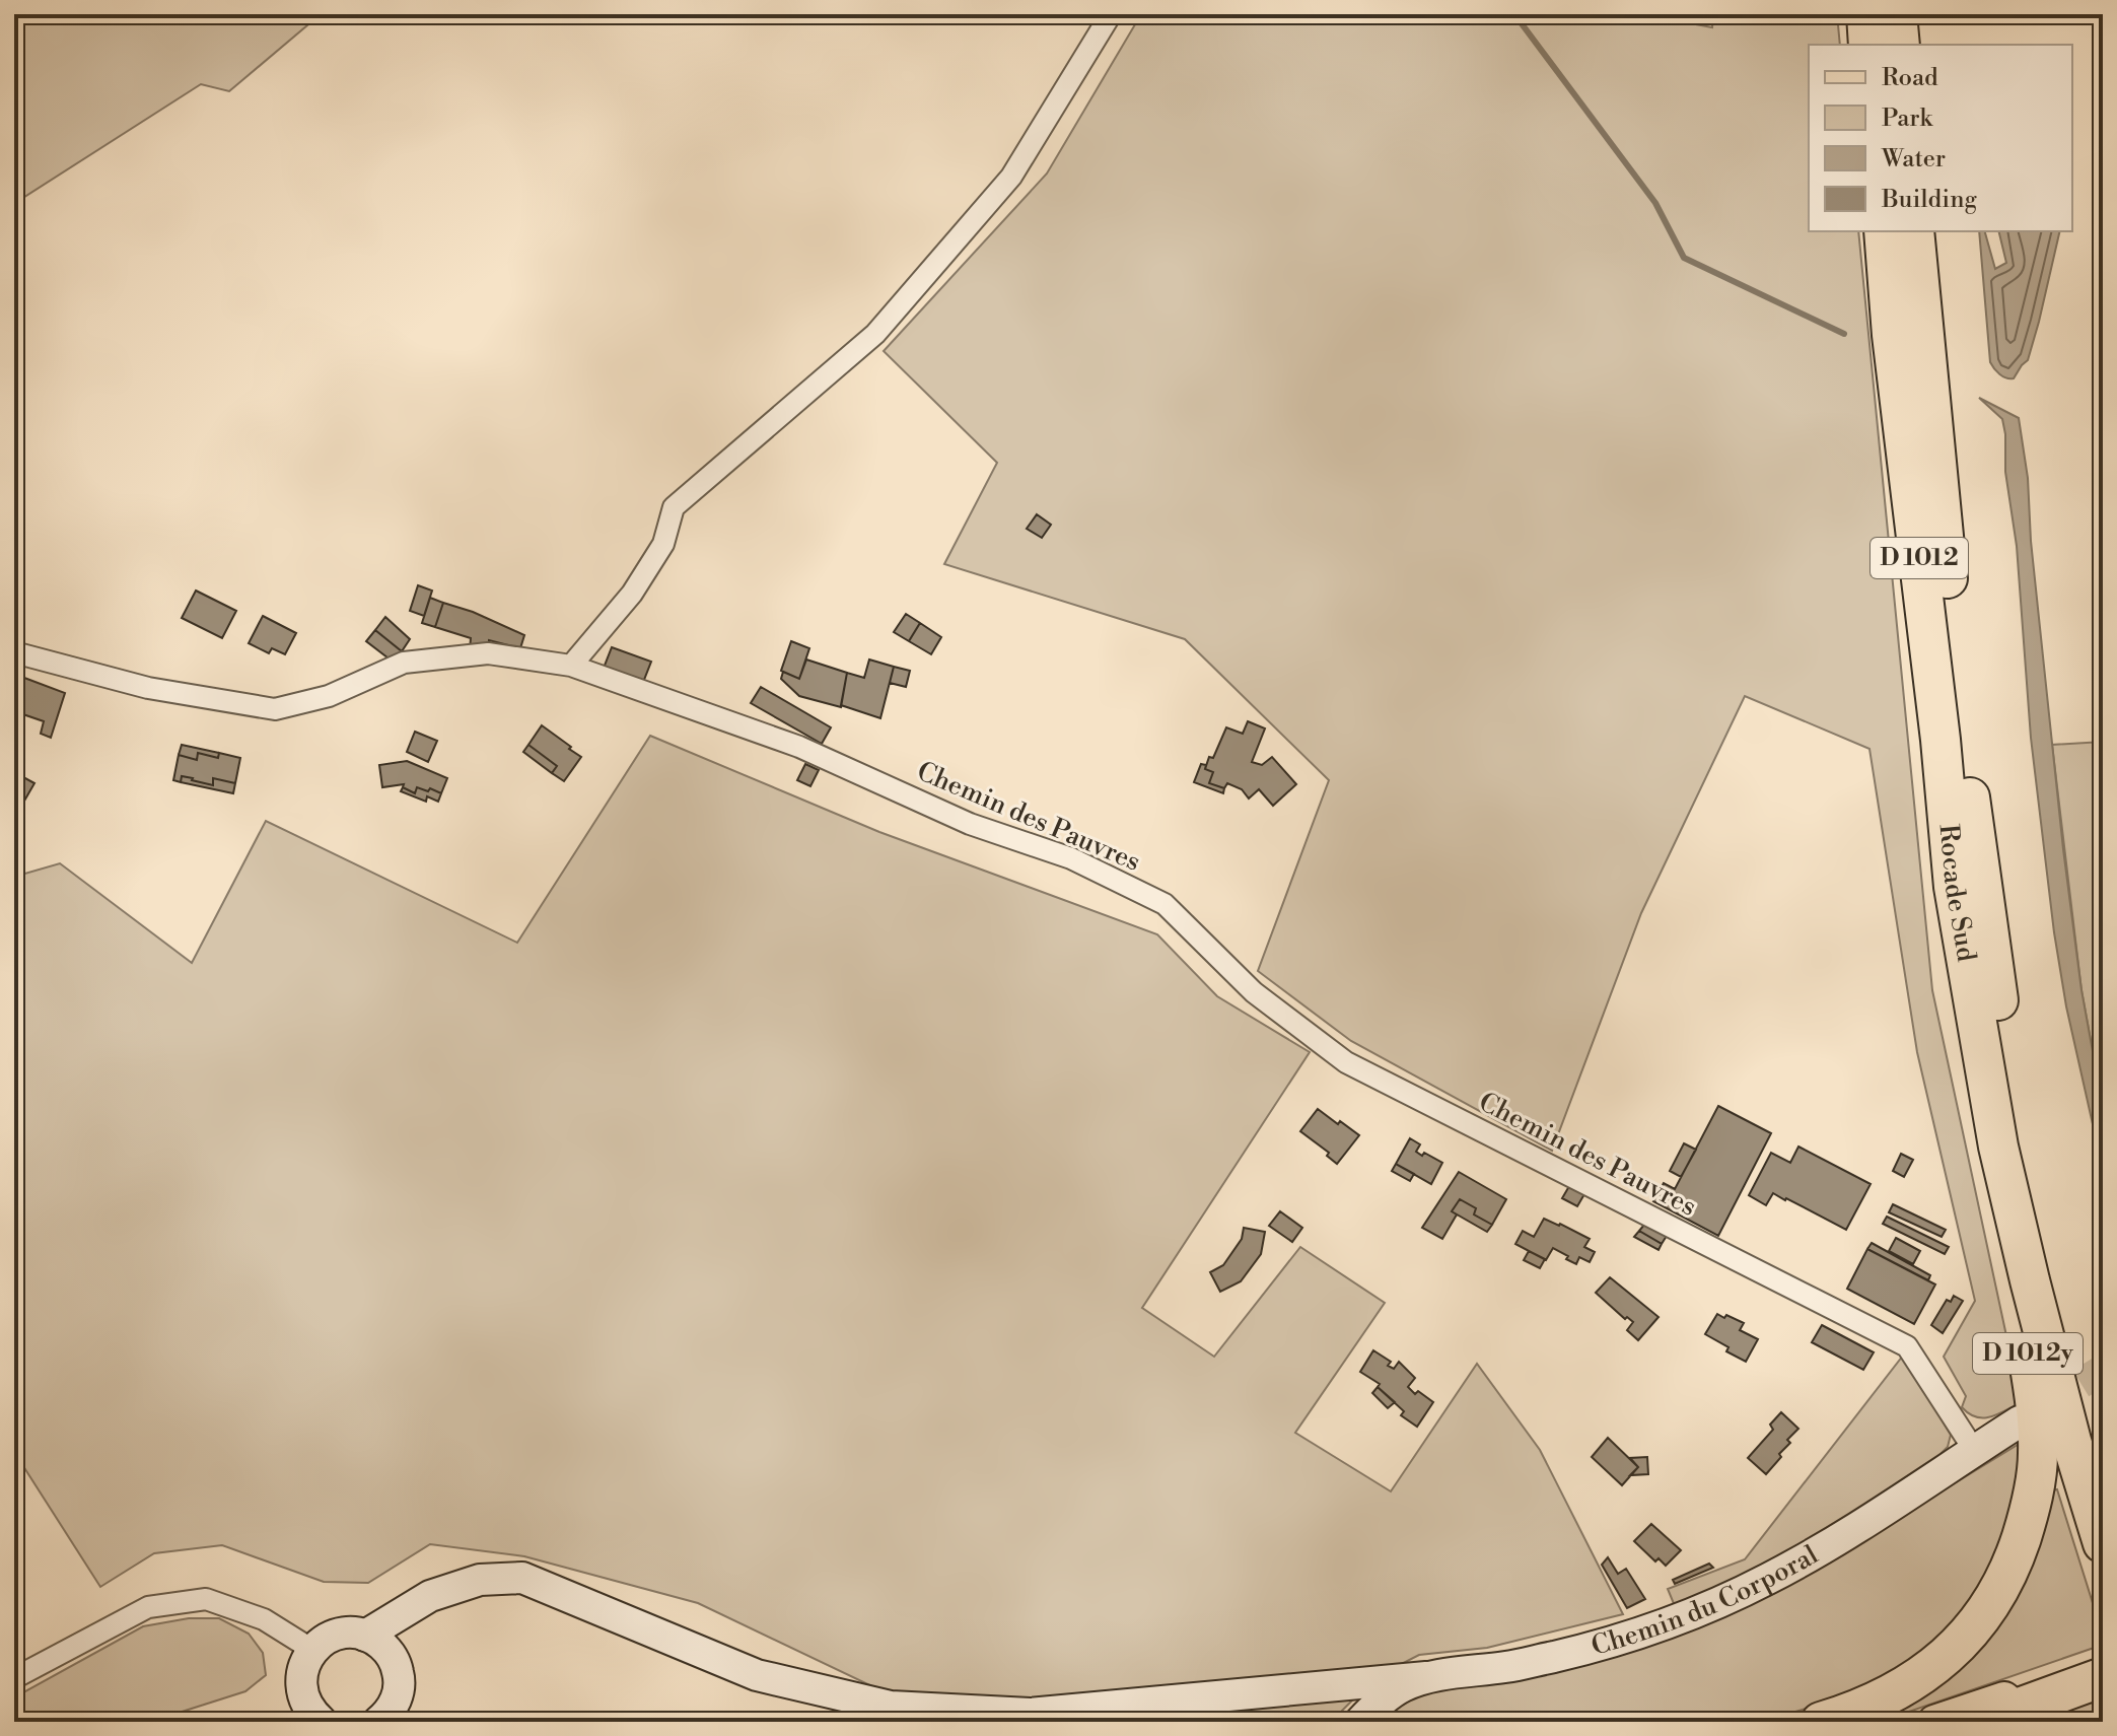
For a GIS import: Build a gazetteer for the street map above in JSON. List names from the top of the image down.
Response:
{
  "streets": {
    "highway": ["D 1012", "Rocade Sud", "D 1012y"],
    "street": ["Chemin des Pauvres", "Chemin du Corporal"]
  },
  "crossings": [
    ["Chemin des Pauvres", "Chemin du Corporal"],
    ["Rocade Sud", "D 1012y"]
  ],
  "legend": [
    "Road",
    "Park",
    "Water",
    "Building"
  ]
}
